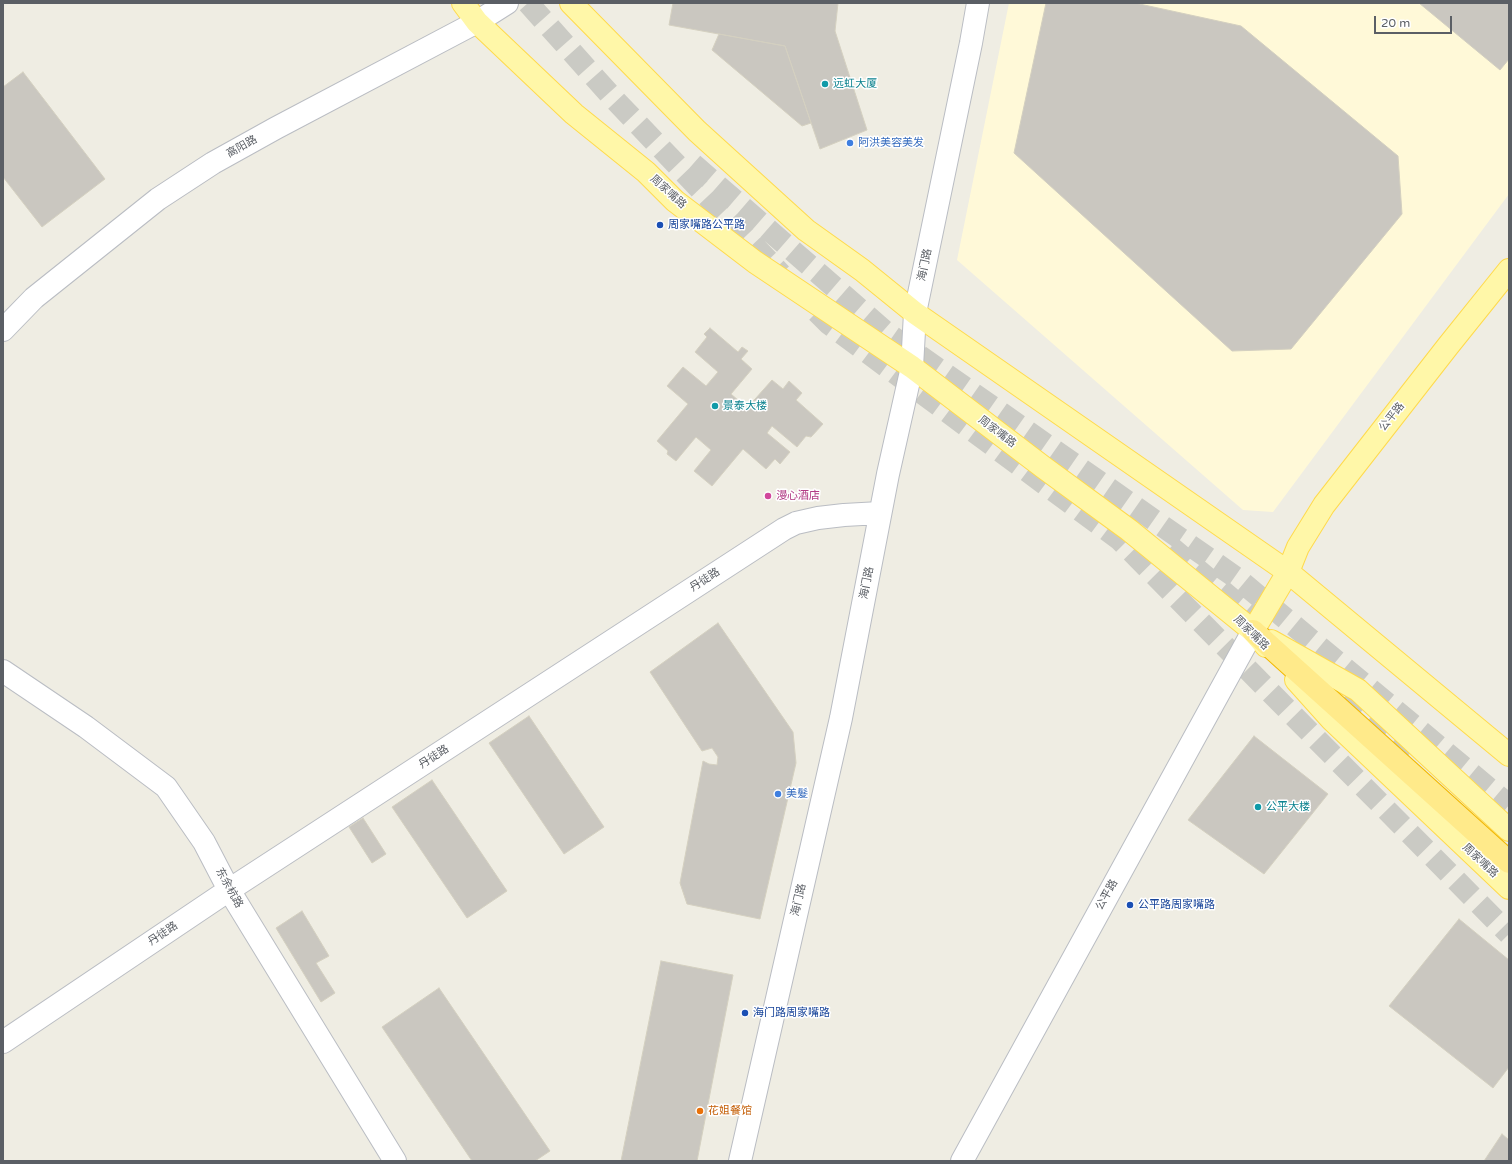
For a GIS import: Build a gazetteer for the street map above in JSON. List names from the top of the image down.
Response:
{
  "streets": {
    "main road": ["周家嘴路", "公平路"],
    "street": [
      "高阳路",
      "海门路",
      "丹徒路",
      "东余杭路"
    ]
  },
  "crossings": [
    ["高阳路", "周家嘴路"],
    ["周家嘴路", "海门路"],
    ["周家嘴路", "公平路"],
    ["海门路", "丹徒路"],
    ["丹徒路", "东余杭路"]
  ],
  "places": [
    "远虹大厦",
    "阿洪美容美发",
    "周家嘴路公平路",
    "景泰大楼",
    "漫心酒店",
    "美髮",
    "公平大楼",
    "公平路周家嘴路",
    "海门路周家嘴路",
    "花姐餐馆"
  ],
  "scale_bar": "20 m"
}
